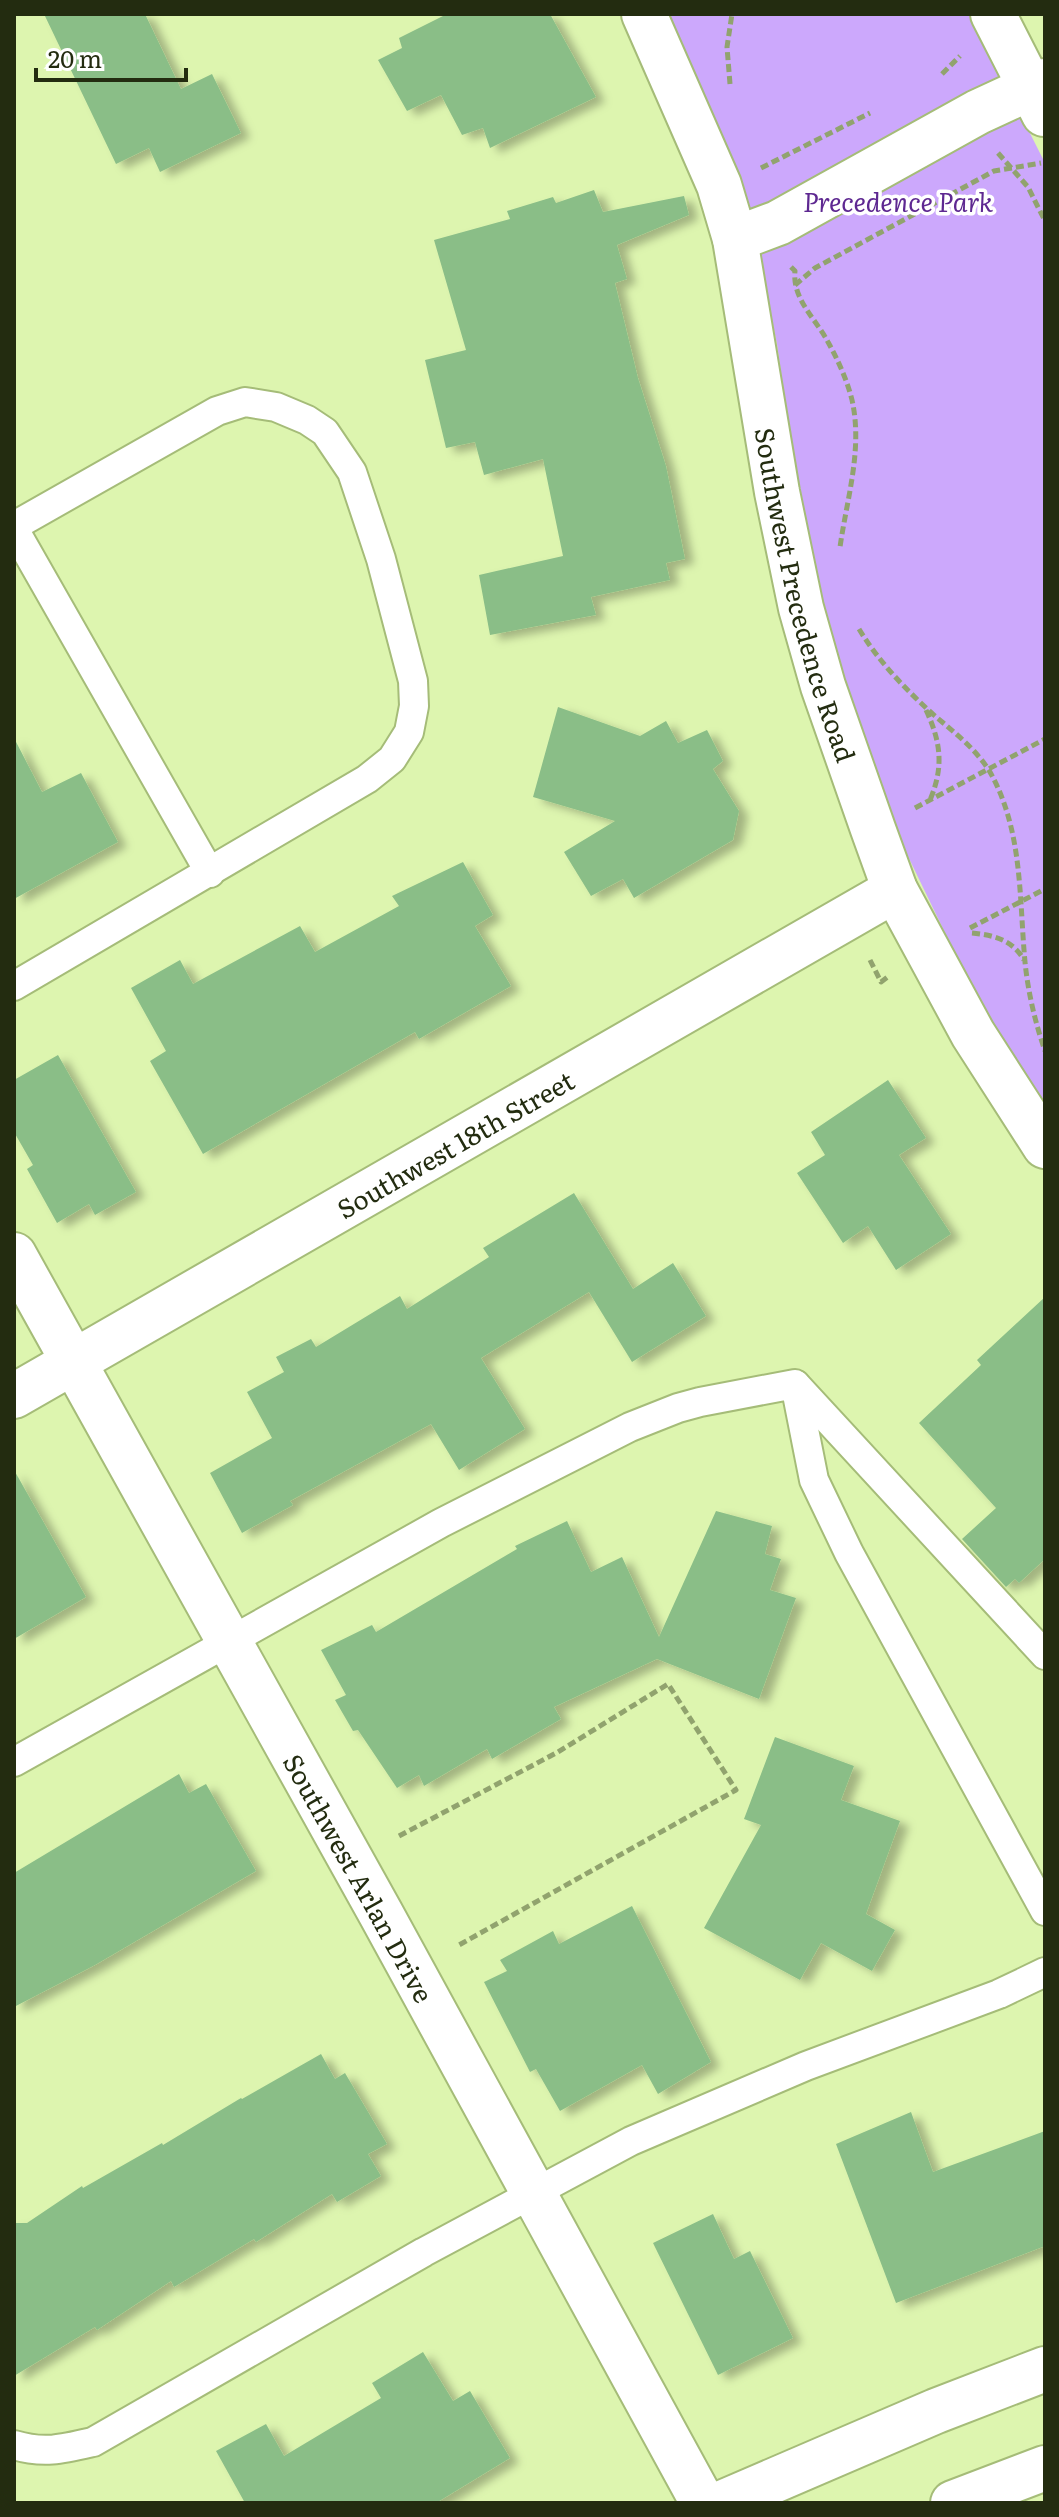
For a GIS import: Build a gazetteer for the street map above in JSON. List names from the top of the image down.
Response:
{
  "streets": {
    "street": ["Southwest Precedence Road", "Southwest 18th Street", "Southwest Arlan Drive"]
  },
  "crossings": [
    ["Southwest Precedence Road", "Southwest 18th Street"],
    ["Southwest 18th Street", "Southwest Arlan Drive"]
  ],
  "parks": ["Precedence Park"],
  "scale_bar": "20 m"
}
